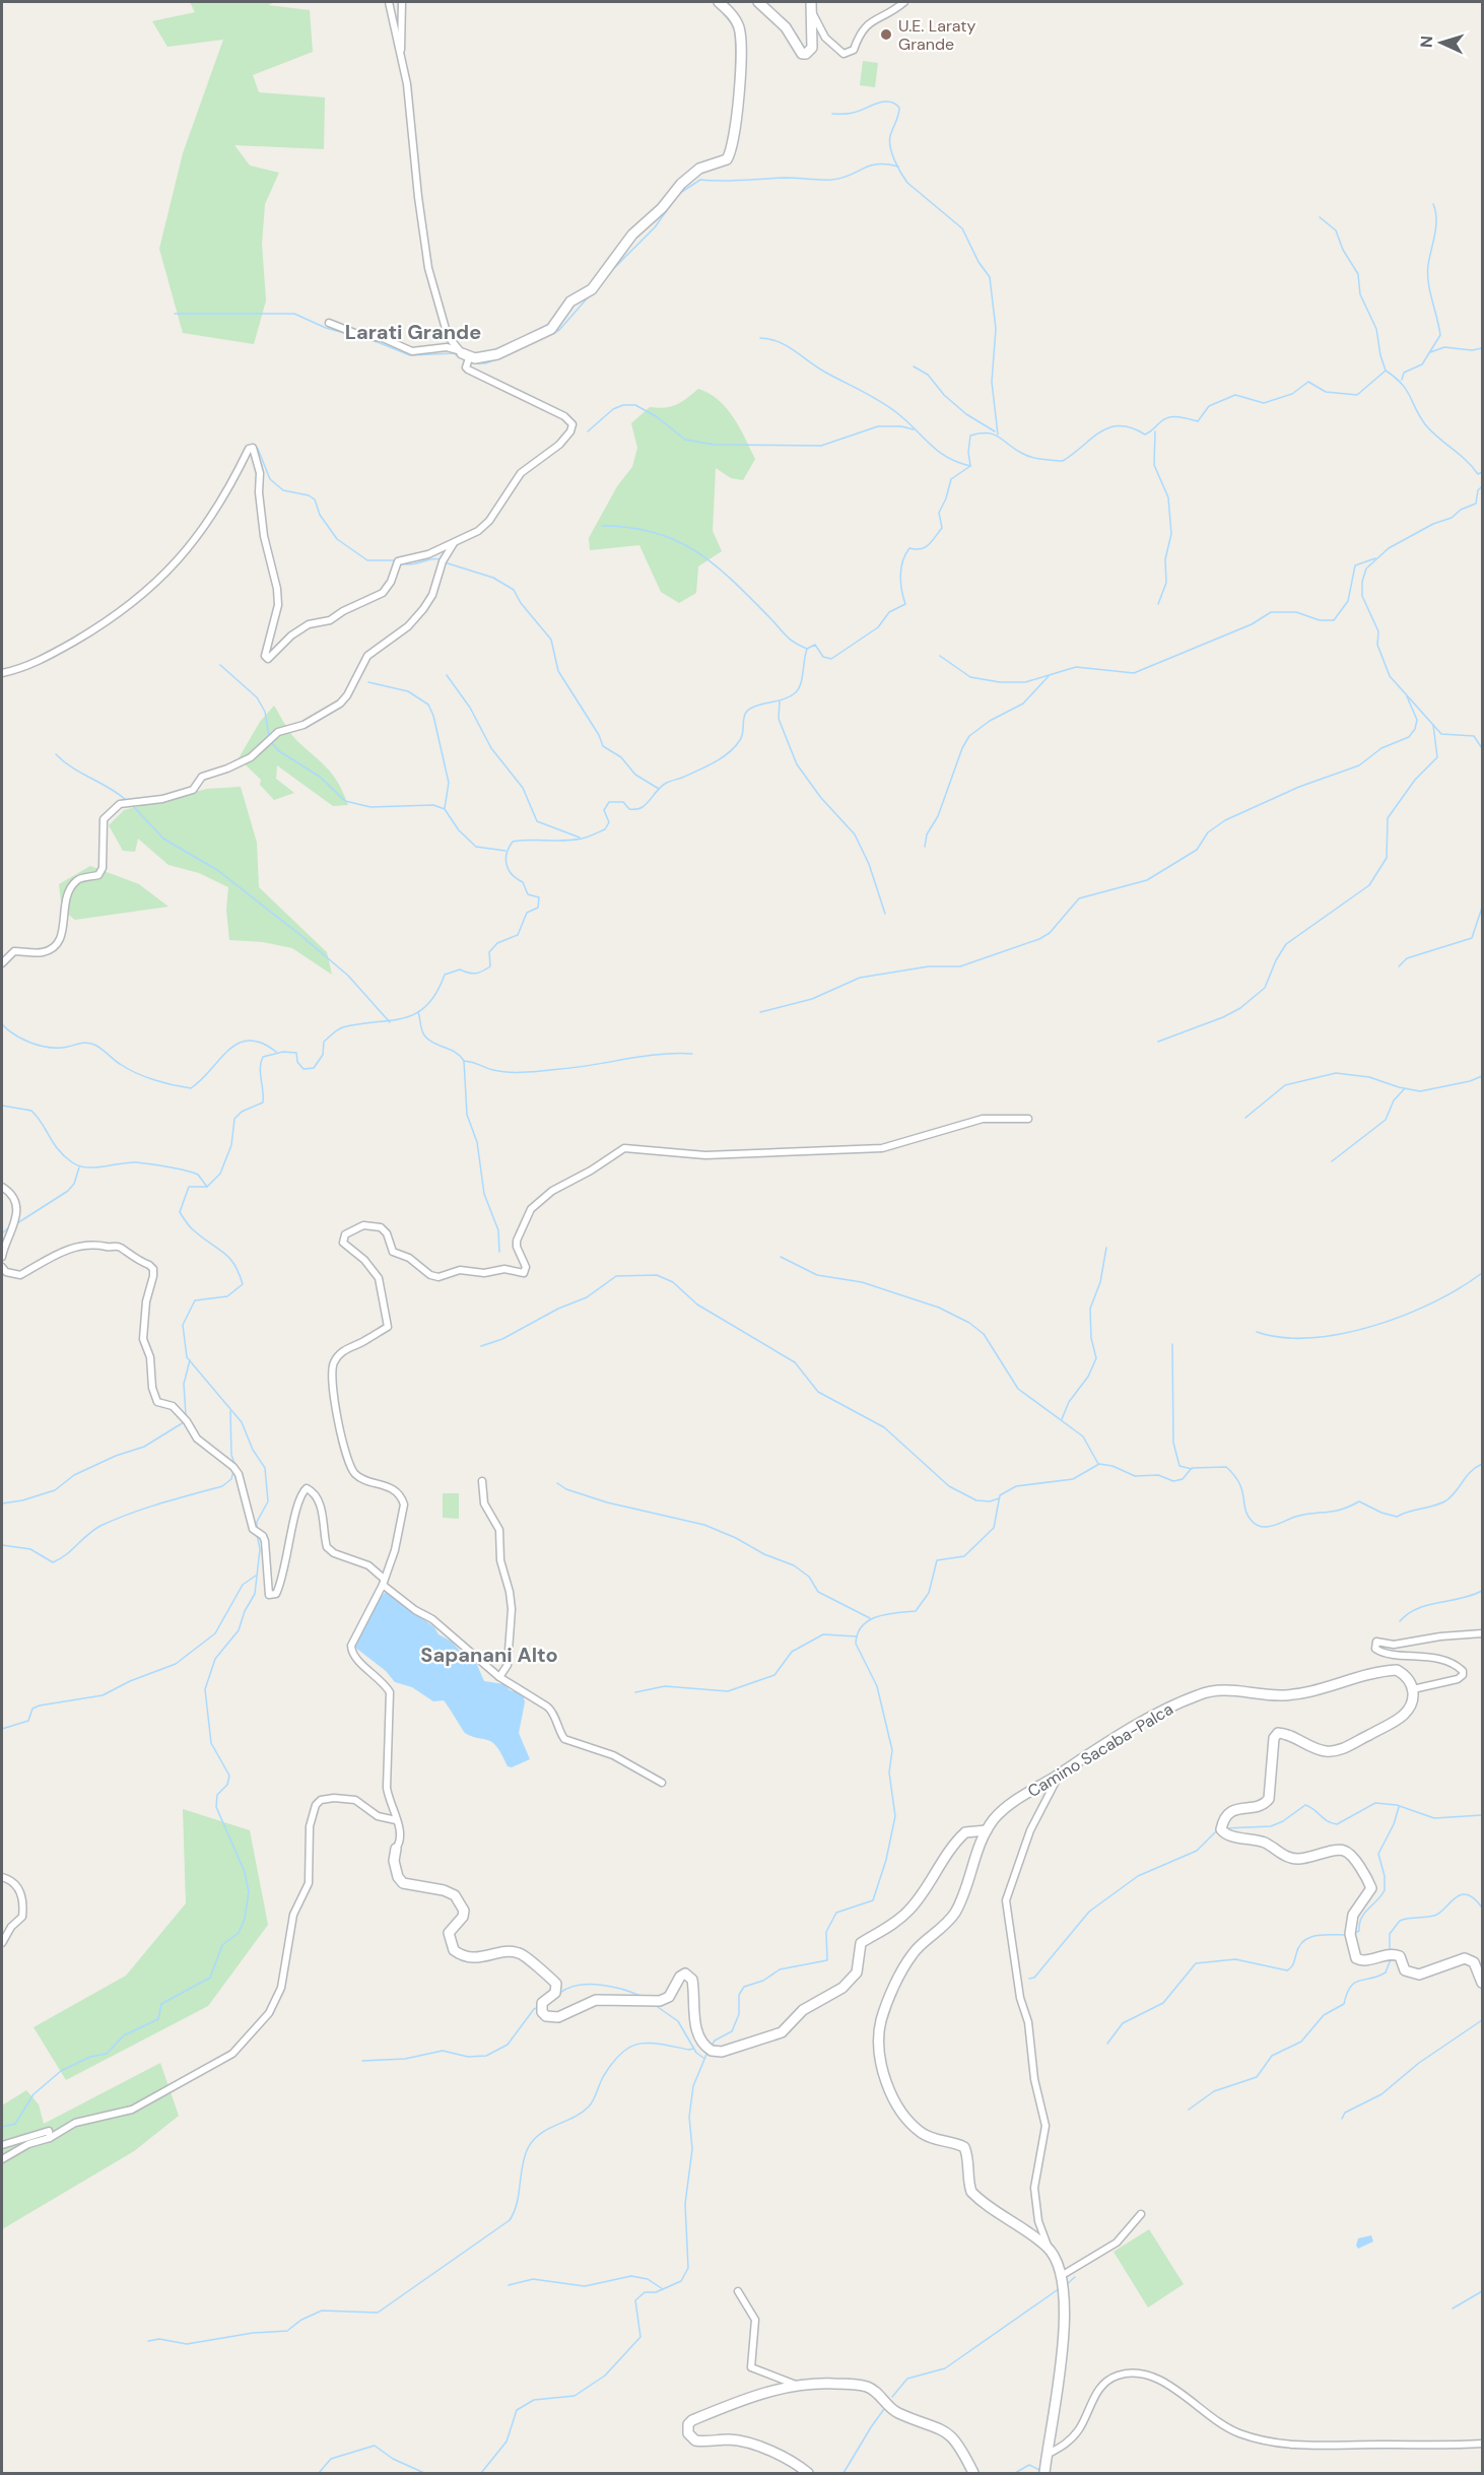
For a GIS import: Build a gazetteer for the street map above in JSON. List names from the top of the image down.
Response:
{
  "streets": {
    "street": ["Camino Sacaba-Palca"]
  },
  "districts": ["Larati Grande", "Sapanani Alto"],
  "places": ["U.E. Laraty Grande"],
  "north": "left"
}
